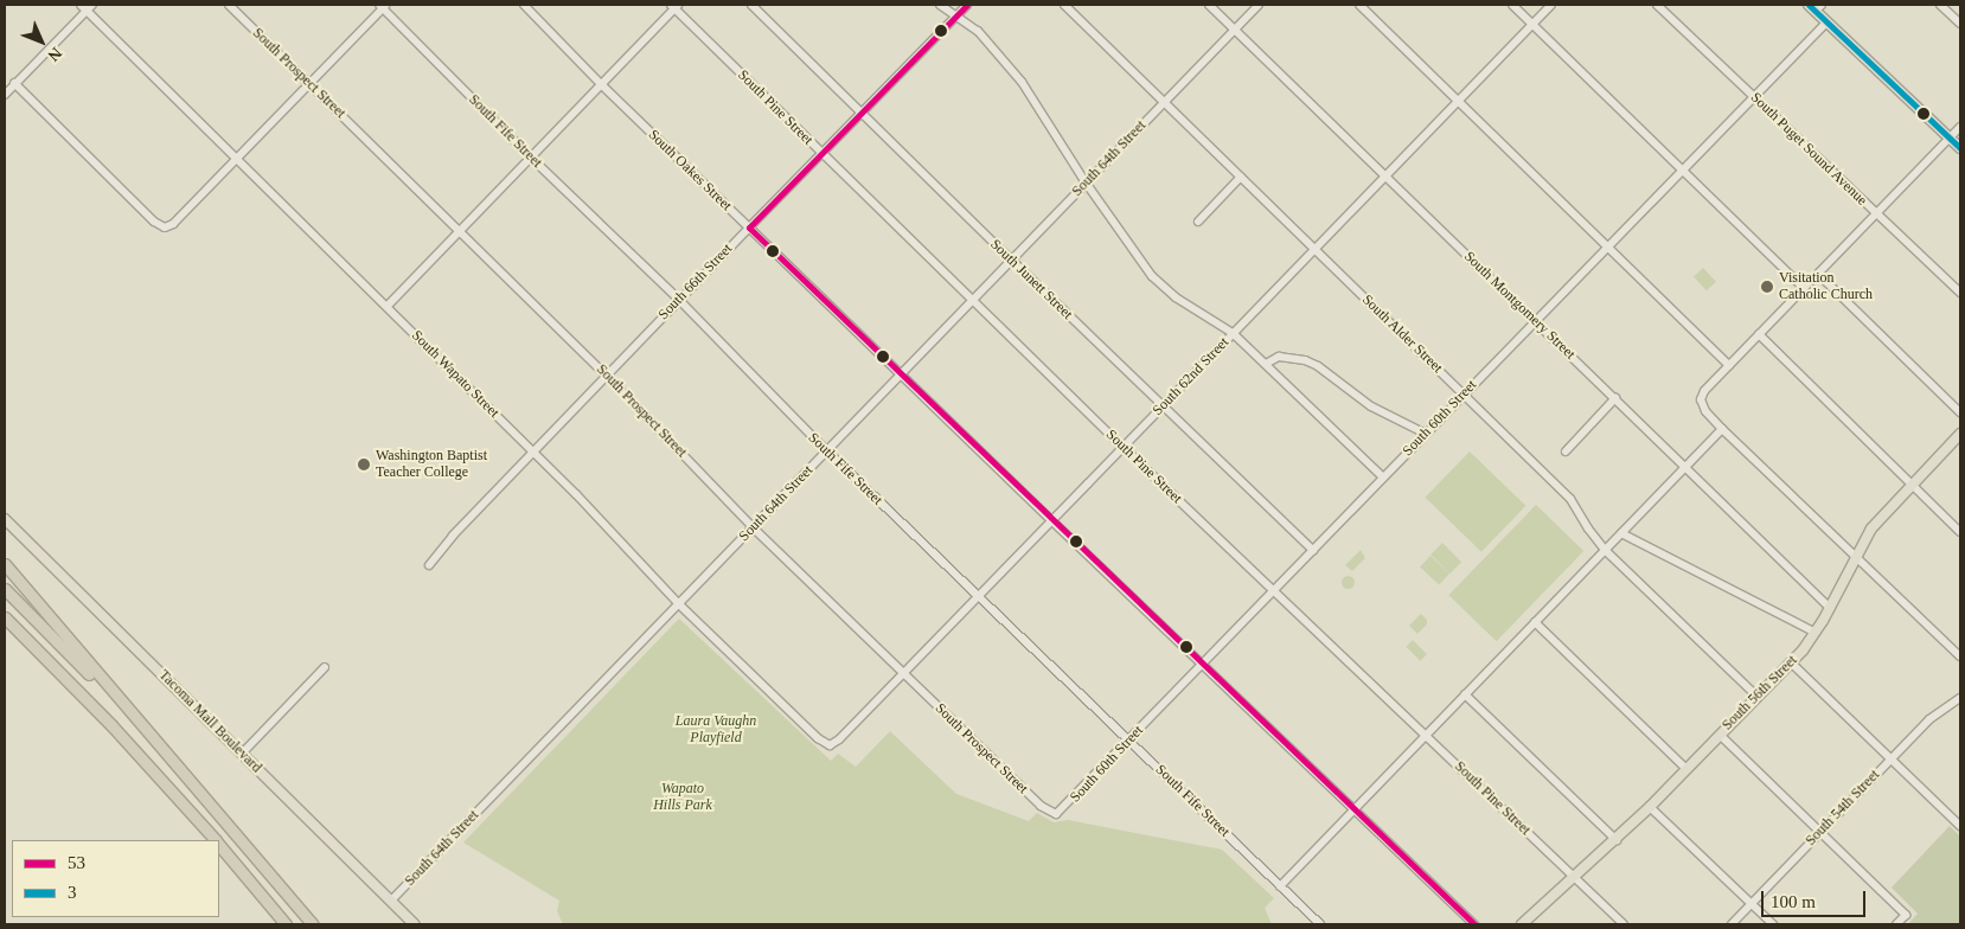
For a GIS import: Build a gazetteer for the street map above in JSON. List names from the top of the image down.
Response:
{
  "streets": {
    "main road": ["South 56th Street", "Tacoma Mall Boulevard"],
    "street": [
      "South Prospect Street",
      "South Pine Street",
      "South Fife Street",
      "South Puget Sound Avenue",
      "South 64th Street",
      "South Oakes Street",
      "South Junett Street",
      "South 66th Street",
      "South Montgomery Street",
      "South Alder Street",
      "South Wapato Street",
      "South 62nd Street",
      "South 60th Street",
      "South 54th Street"
    ]
  },
  "crossings": [
    ["South Prospect Street", "South 64th Street"],
    ["South Prospect Street", "South 66th Street"],
    ["South Prospect Street", "South 62nd Street"],
    ["South Prospect Street", "South 60th Street"],
    ["South Pine Street", "South 64th Street"],
    ["South Pine Street", "South 66th Street"],
    ["South Pine Street", "South 62nd Street"],
    ["South Pine Street", "South 60th Street"],
    ["South Pine Street", "South 56th Street"],
    ["South Fife Street", "South 64th Street"],
    ["South Fife Street", "South 66th Street"],
    ["South Fife Street", "South 62nd Street"],
    ["South Fife Street", "South 60th Street"],
    ["South Puget Sound Avenue", "South 60th Street"],
    ["South 64th Street", "South Oakes Street"],
    ["South 64th Street", "South Junett Street"],
    ["South 64th Street", "South Montgomery Street"],
    ["South 64th Street", "South Alder Street"],
    ["South 64th Street", "South Wapato Street"],
    ["South 64th Street", "Tacoma Mall Boulevard"],
    ["South Oakes Street", "South 66th Street"],
    ["South Oakes Street", "South 62nd Street"],
    ["South Oakes Street", "South 60th Street"],
    ["South Junett Street", "South 66th Street"],
    ["South Junett Street", "South 62nd Street"],
    ["South Junett Street", "South 60th Street"],
    ["South 66th Street", "South Wapato Street"],
    ["South Montgomery Street", "South 62nd Street"],
    ["South Montgomery Street", "South 60th Street"],
    ["South Montgomery Street", "South 56th Street"],
    ["South Alder Street", "South 62nd Street"],
    ["South Alder Street", "South 60th Street"],
    ["South Alder Street", "South 56th Street"],
    ["South Wapato Street", "South 62nd Street"]
  ],
  "parks": ["Laura Vaughn Playfield", "Wapato Hills Park"],
  "places": ["Visitation Catholic Church", "Washington Baptist Teacher College"],
  "lines": ["transit line 53", "transit line 3"],
  "legend": ["53", "3"],
  "scale_bar": "100 m",
  "north": "bottom right"
}
